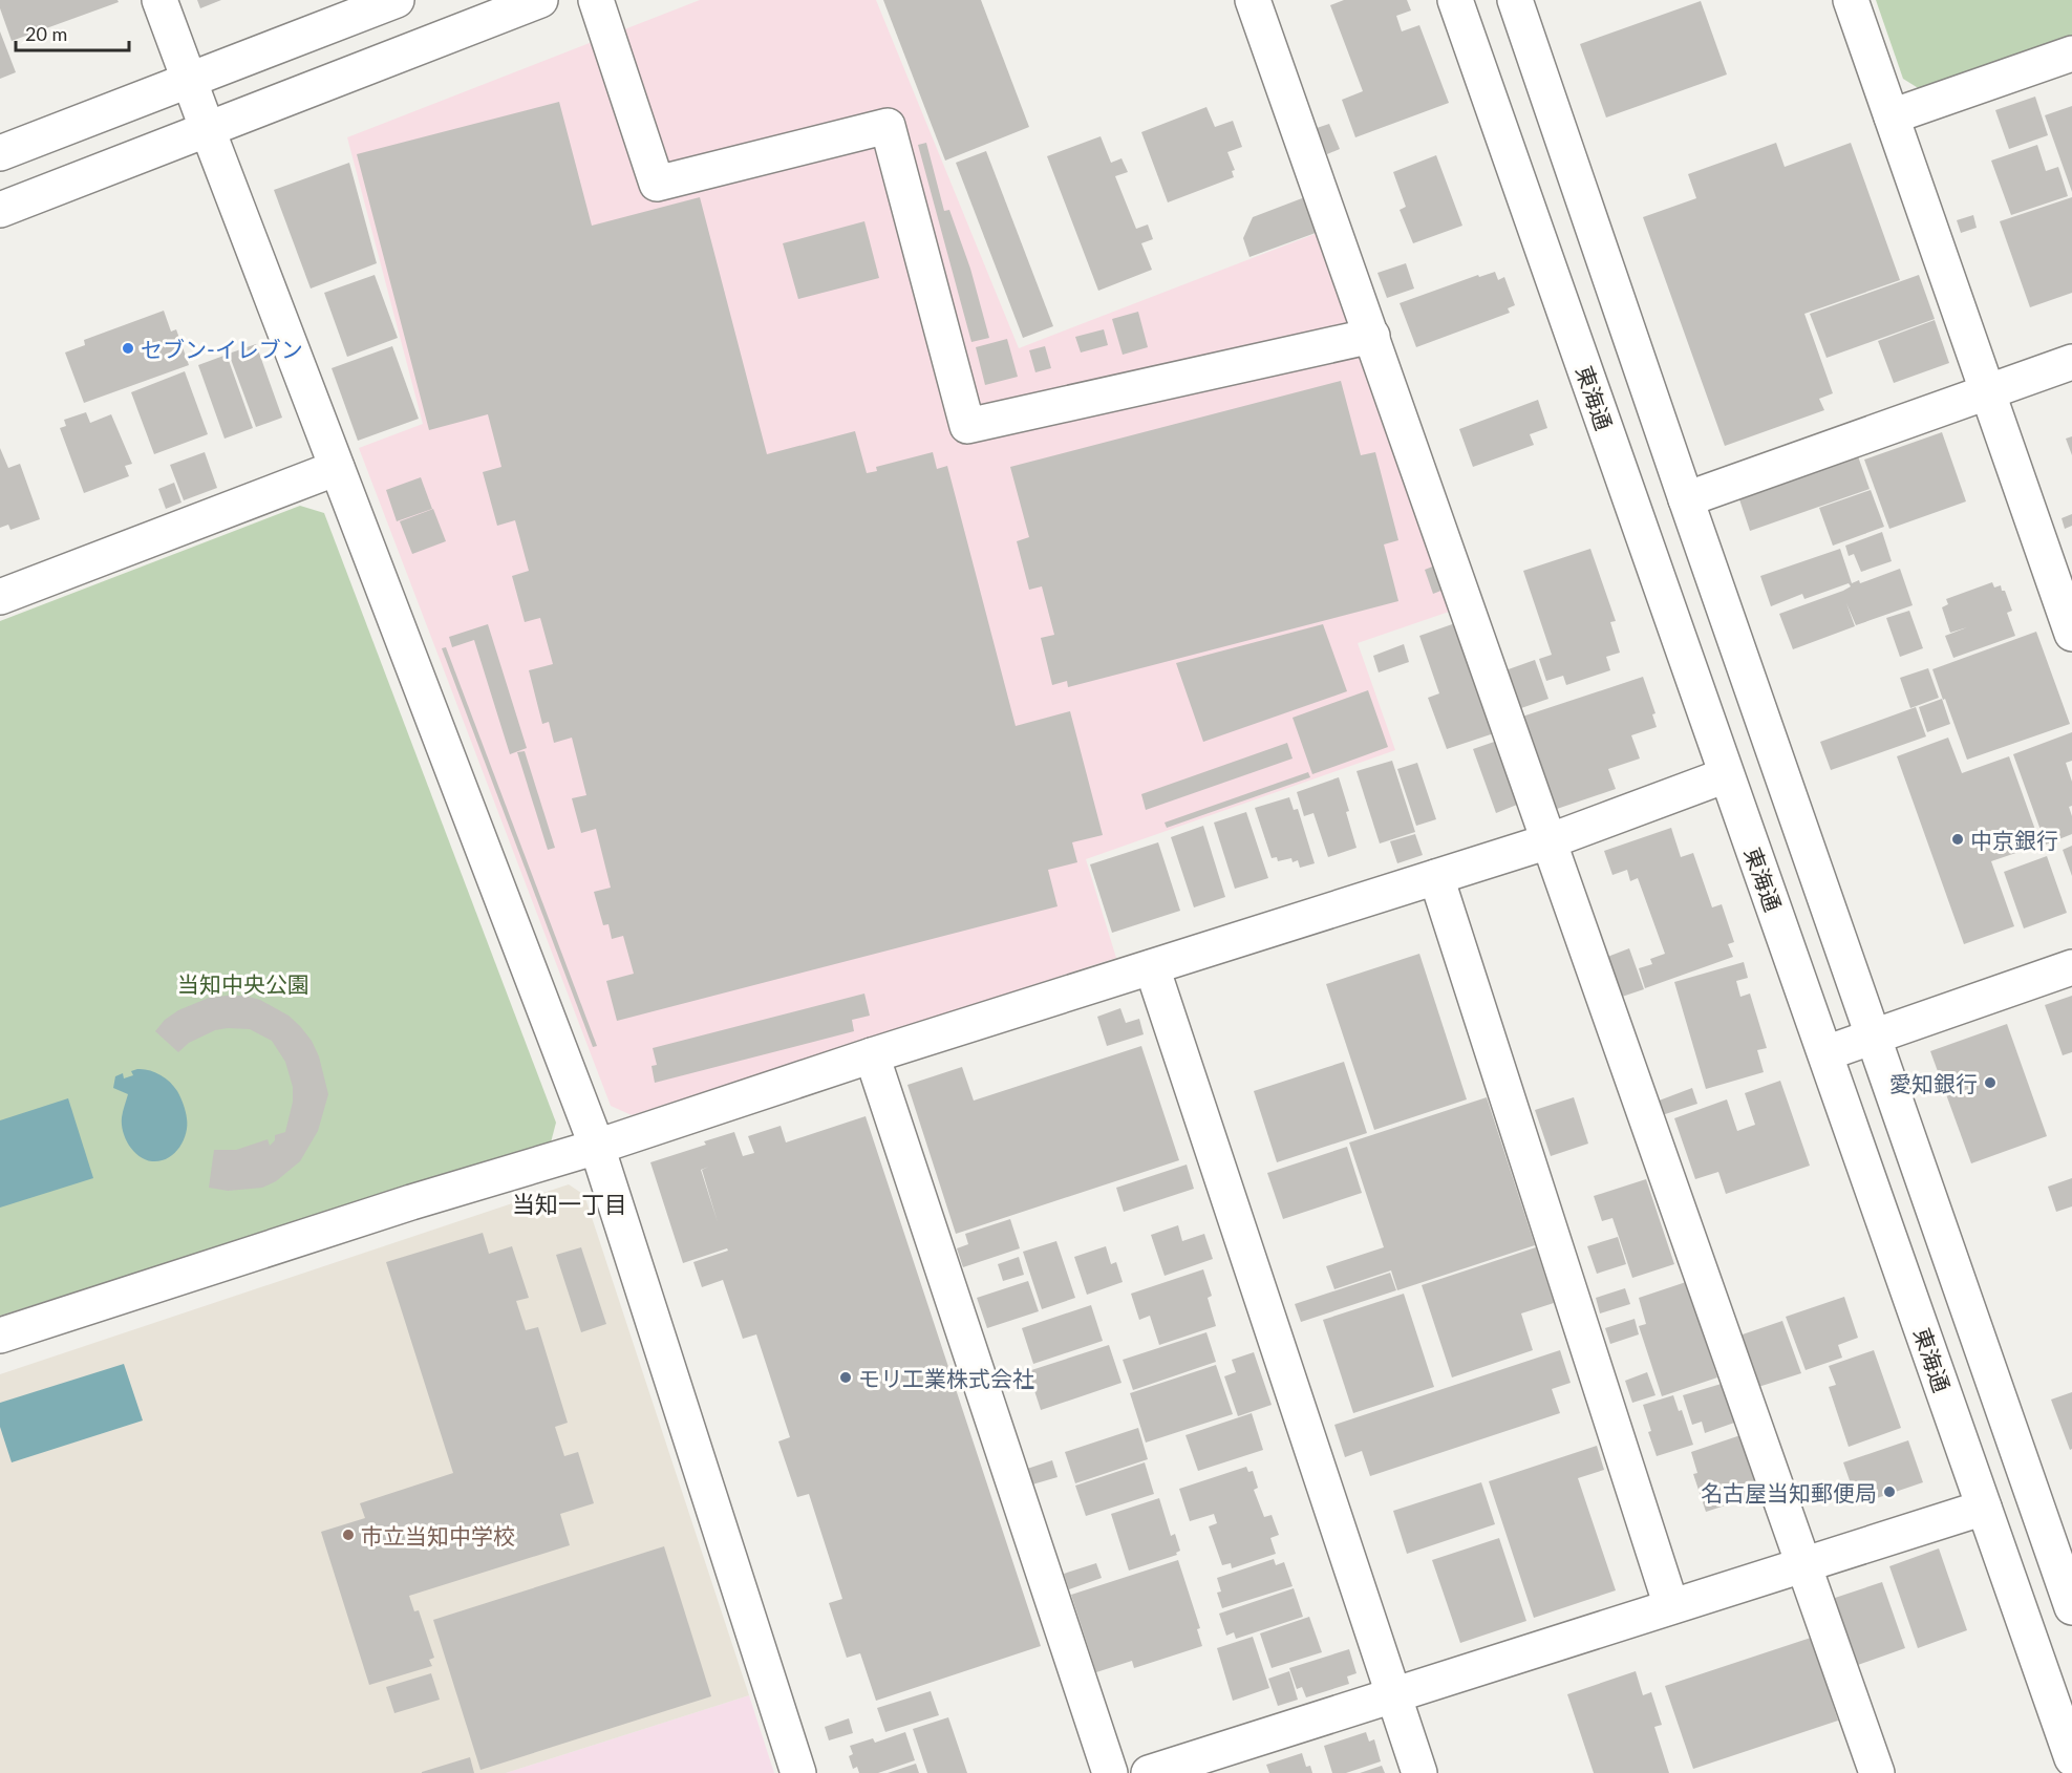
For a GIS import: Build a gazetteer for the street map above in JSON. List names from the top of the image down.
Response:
{
  "streets": {
    "street": ["東海通"]
  },
  "districts": ["当知一丁目"],
  "parks": ["当知中央公園"],
  "places": [
    "セブン-イレブン",
    "中京銀行",
    "愛知銀行",
    "モリ工業株式会社",
    "名古屋当知郵便局",
    "市立当知中学校"
  ],
  "scale_bar": "20 m"
}
